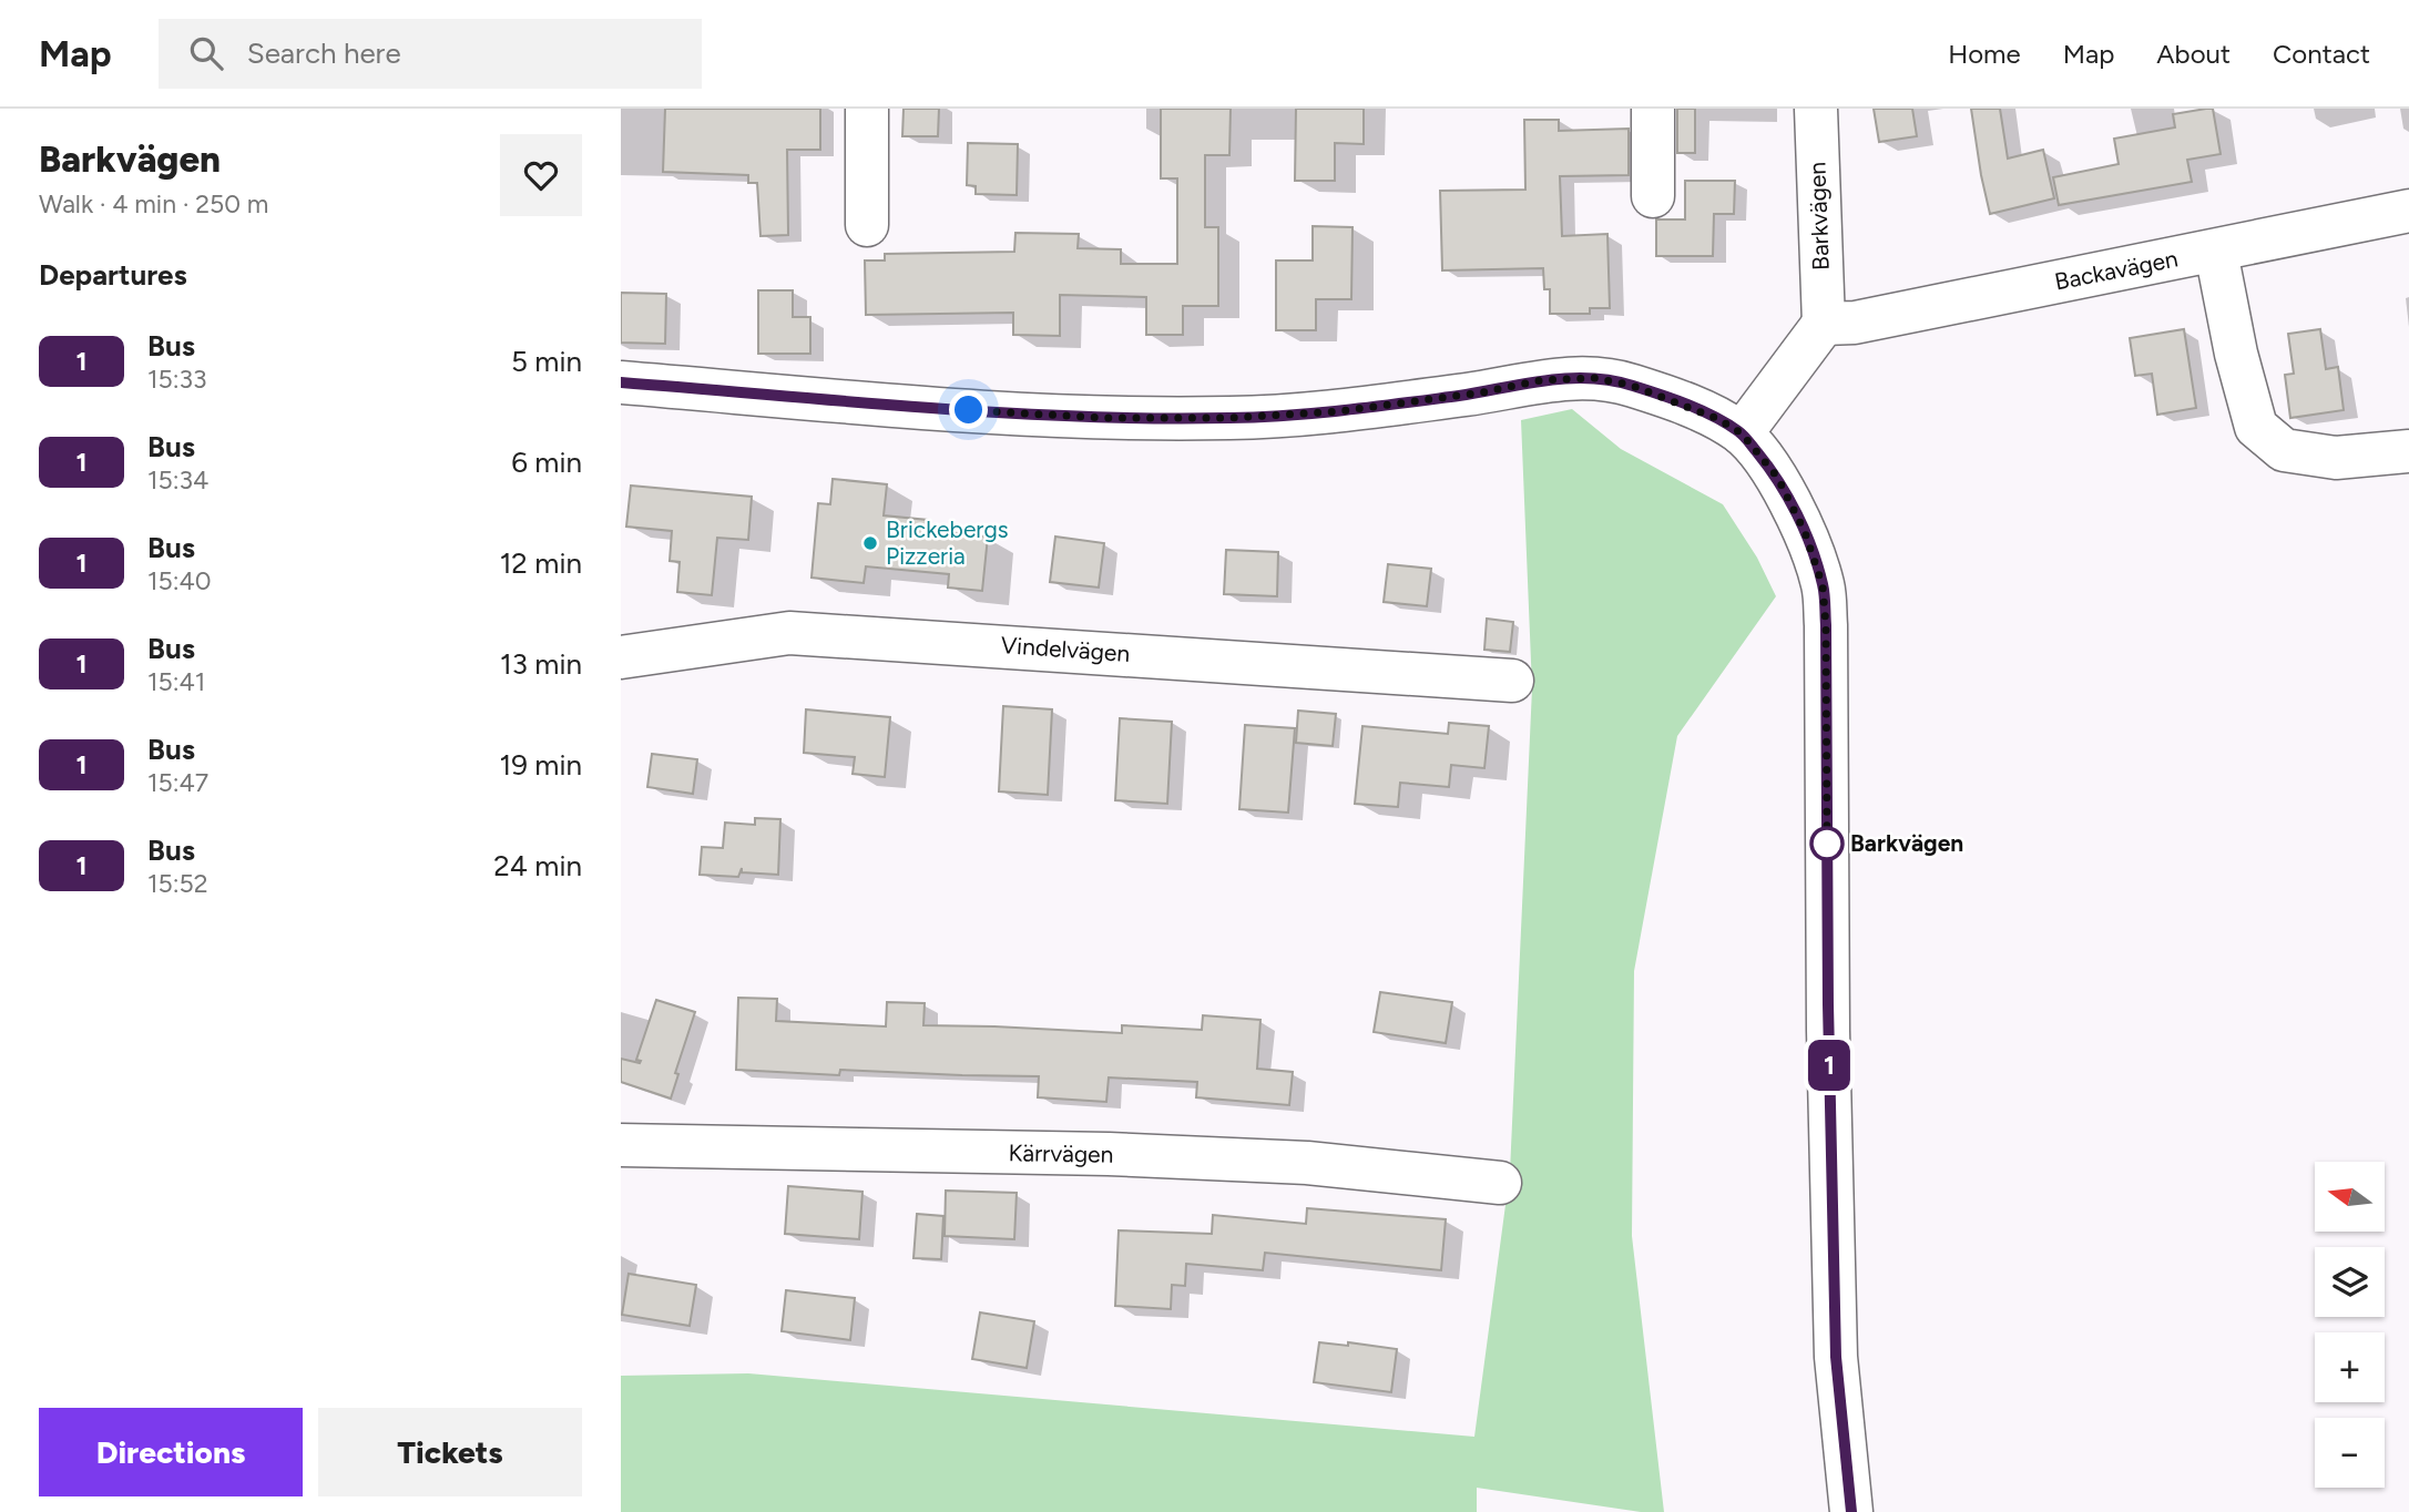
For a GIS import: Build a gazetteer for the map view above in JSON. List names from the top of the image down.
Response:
{
  "streets": {
    "street": [
      "Barkvägen",
      "Backavägen",
      "Vindelvägen",
      "Kärrvägen"
    ]
  },
  "crossings": [
    ["Barkvägen", "Backavägen"]
  ],
  "places": ["Brickebergs Pizzeria", "Barkvägen"],
  "lines": ["bus line 1"],
  "north": "left",
  "page": {
    "header": "Map",
    "search": "Search here",
    "nav": [
      "Home",
      "Map",
      "About",
      "Contact"
    ],
    "heading": [
      ["Barkvägen", "Walk · 4 min · 250 m"],
      "Departures"
    ],
    "on_map": "1",
    "list": [
      {
        "mark": "1",
        "name": "Bus",
        "note": "15:33",
        "value": "5 min"
      },
      {
        "mark": "1",
        "name": "Bus",
        "note": "15:34",
        "value": "6 min"
      },
      {
        "mark": "1",
        "name": "Bus",
        "note": "15:40",
        "value": "12 min"
      },
      {
        "mark": "1",
        "name": "Bus",
        "note": "15:41",
        "value": "13 min"
      },
      {
        "mark": "1",
        "name": "Bus",
        "note": "15:47",
        "value": "19 min"
      },
      {
        "mark": "1",
        "name": "Bus",
        "note": "15:52",
        "value": "24 min"
      }
    ],
    "map_buttons": ["+", "−"],
    "buttons": ["Directions", "Tickets"]
  }
}
